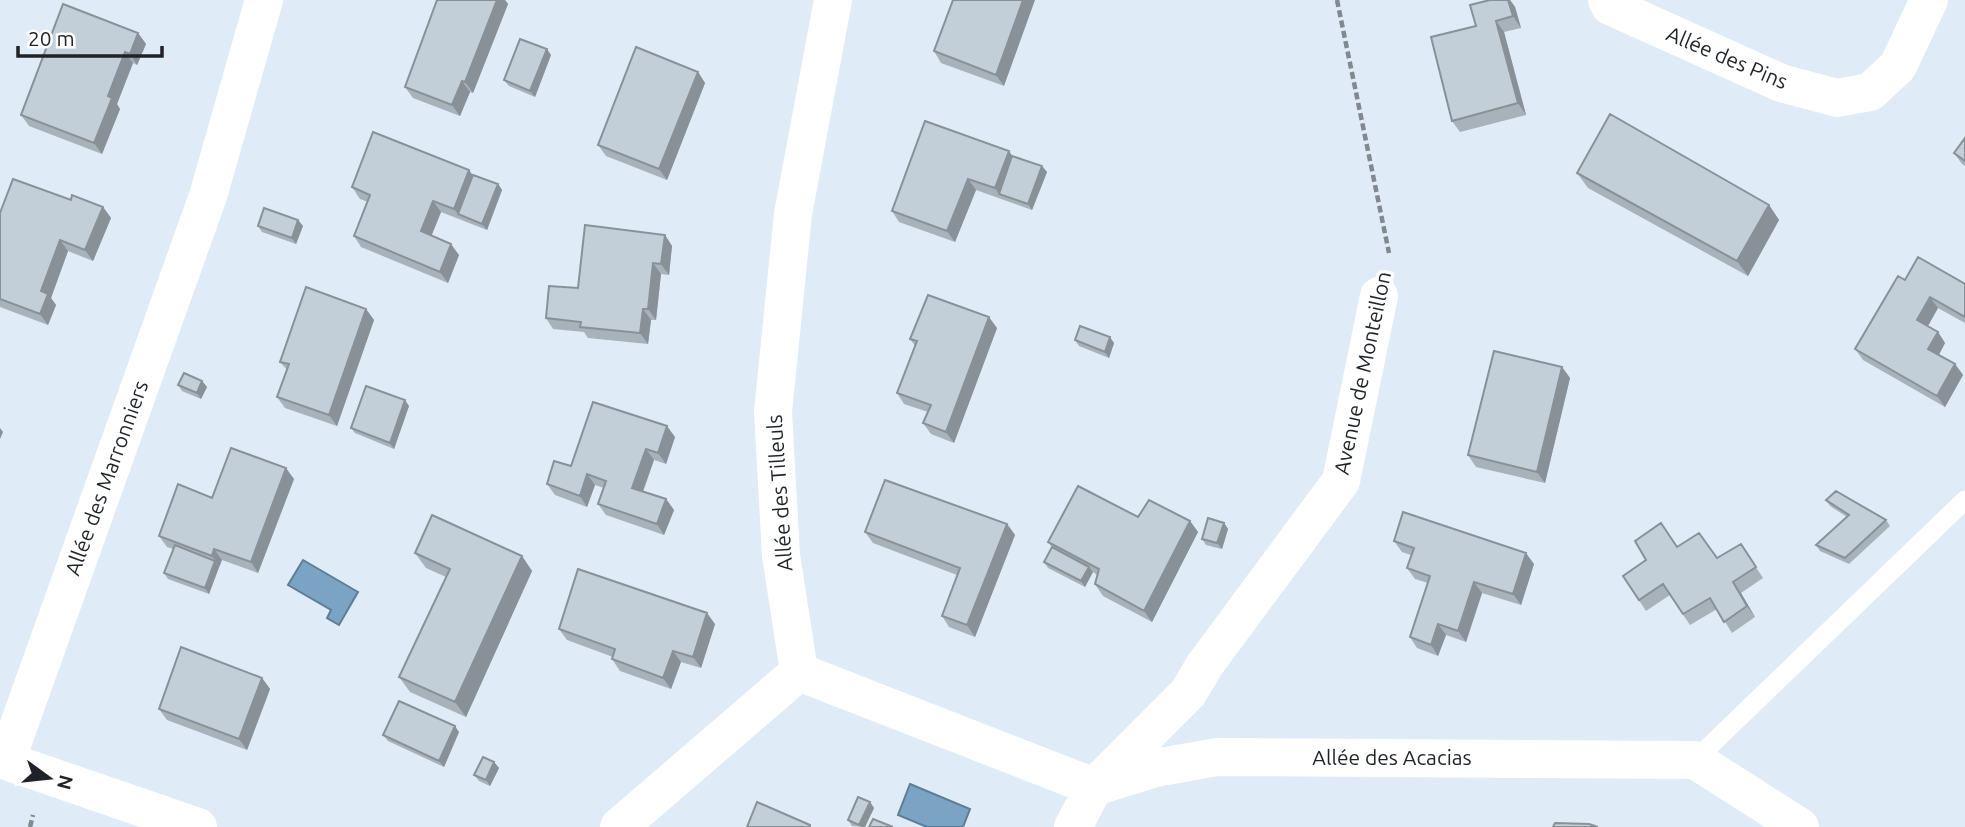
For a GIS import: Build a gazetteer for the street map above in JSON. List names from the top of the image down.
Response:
{
  "streets": {
    "street": [
      "Allée des Pins",
      "Avenue de Monteillon",
      "Allée des Marronniers",
      "Allée des Tilleuls",
      "Allée des Acacias"
    ]
  },
  "crossings": [
    ["Avenue de Monteillon", "Allée des Acacias"]
  ],
  "scale_bar": "20 m",
  "north": "right"
}
